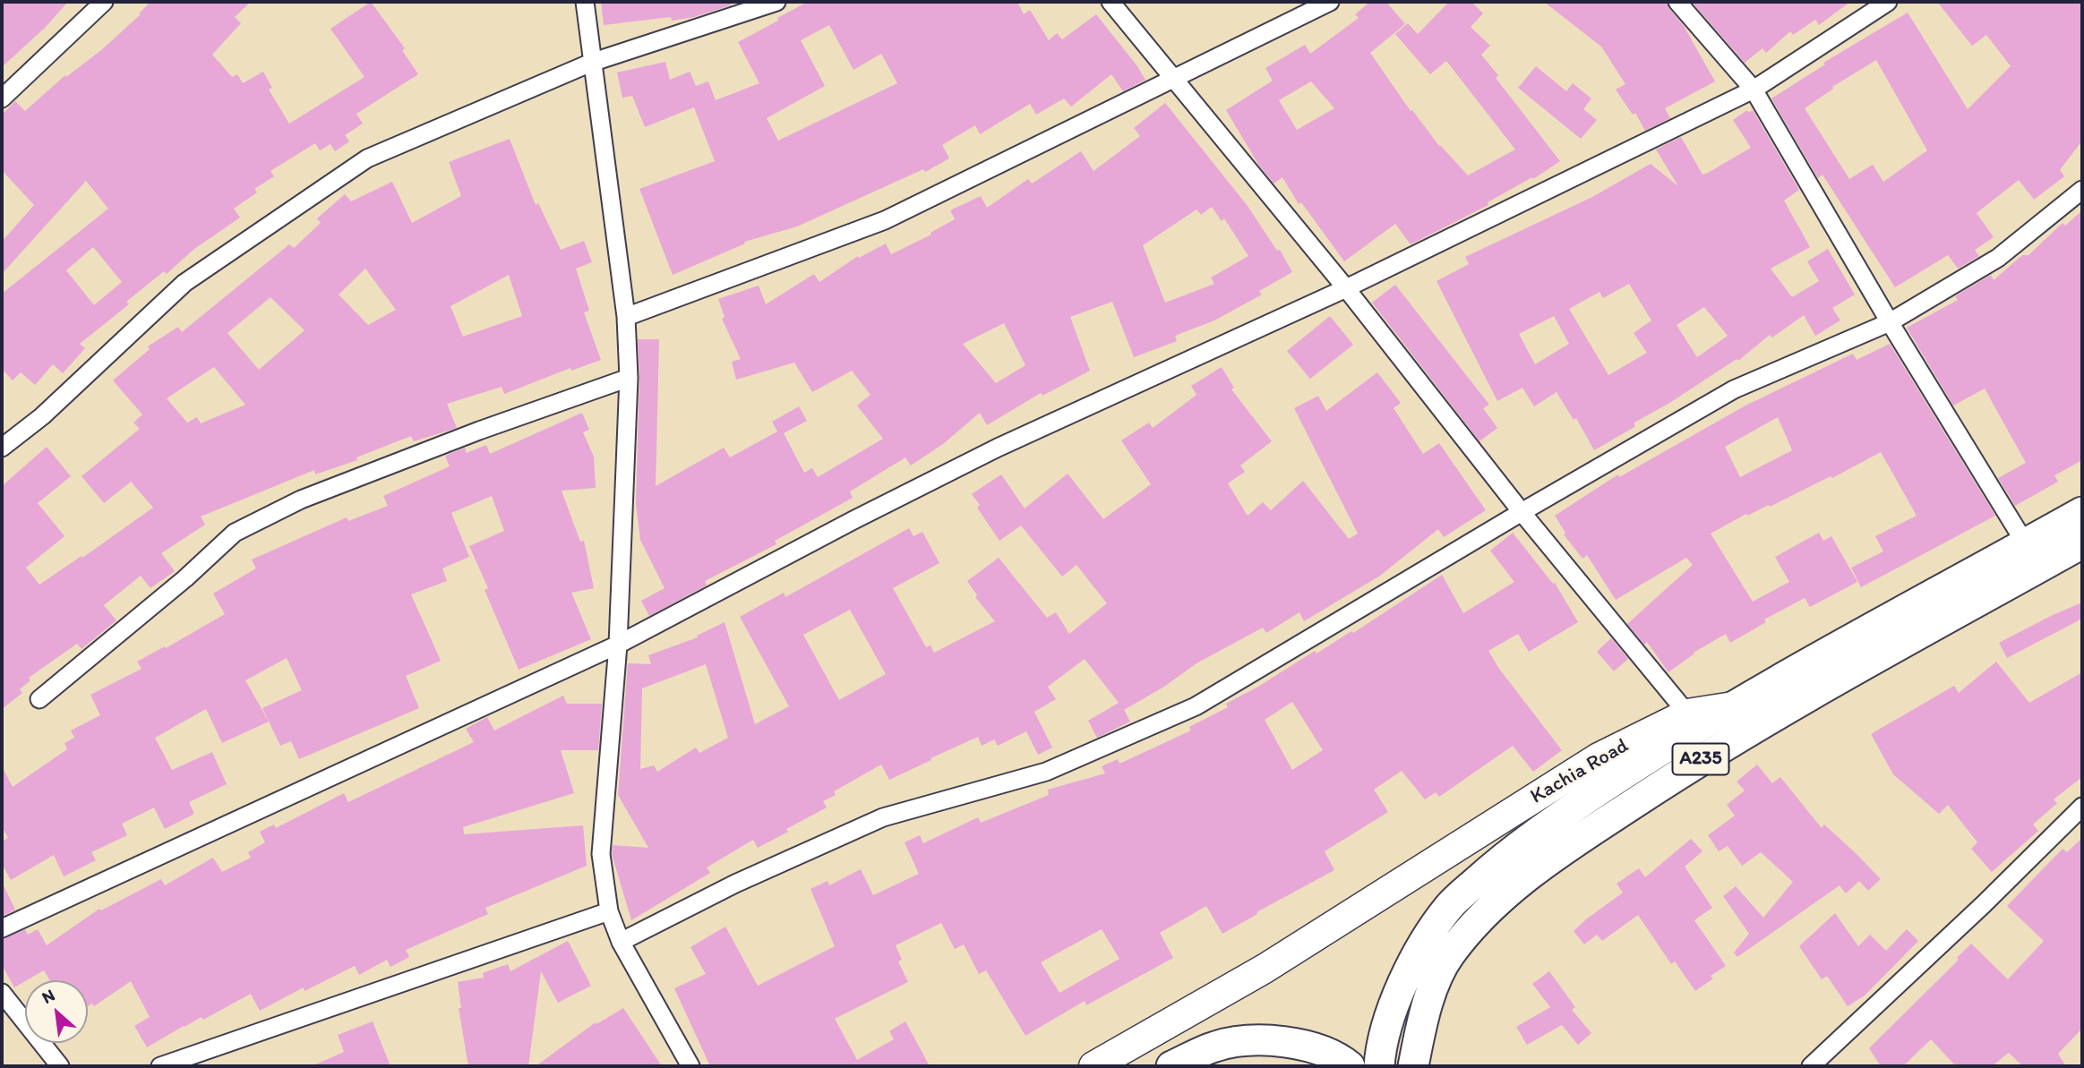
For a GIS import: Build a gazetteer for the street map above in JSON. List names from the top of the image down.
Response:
{
  "streets": {
    "highway": ["A235", "Kachia Road"]
  },
  "crossings": [
    ["A235", "Kachia Road"]
  ],
  "north": "top left"
}
